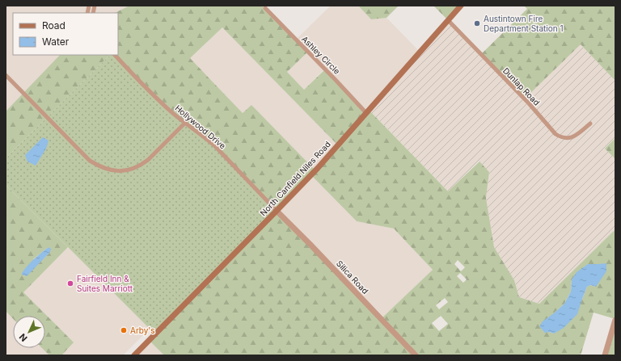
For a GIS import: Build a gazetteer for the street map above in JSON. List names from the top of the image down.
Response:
{
  "streets": {
    "main road": ["North Canfield Niles Road"],
    "street": [
      "Ashley Circle",
      "Dunlap Road",
      "Hollywood Drive",
      "Silica Road"
    ]
  },
  "crossings": [
    ["Ashley Circle", "North Canfield Niles Road"],
    ["Dunlap Road", "North Canfield Niles Road"],
    ["Hollywood Drive", "North Canfield Niles Road"],
    ["Hollywood Drive", "Silica Road"],
    ["North Canfield Niles Road", "Silica Road"]
  ],
  "places": ["Austintown Fire Department Station 1", "Fairfield Inn & Suites Marriott", "Arby's"],
  "legend": ["Road", "Water"],
  "north": "bottom left"
}
